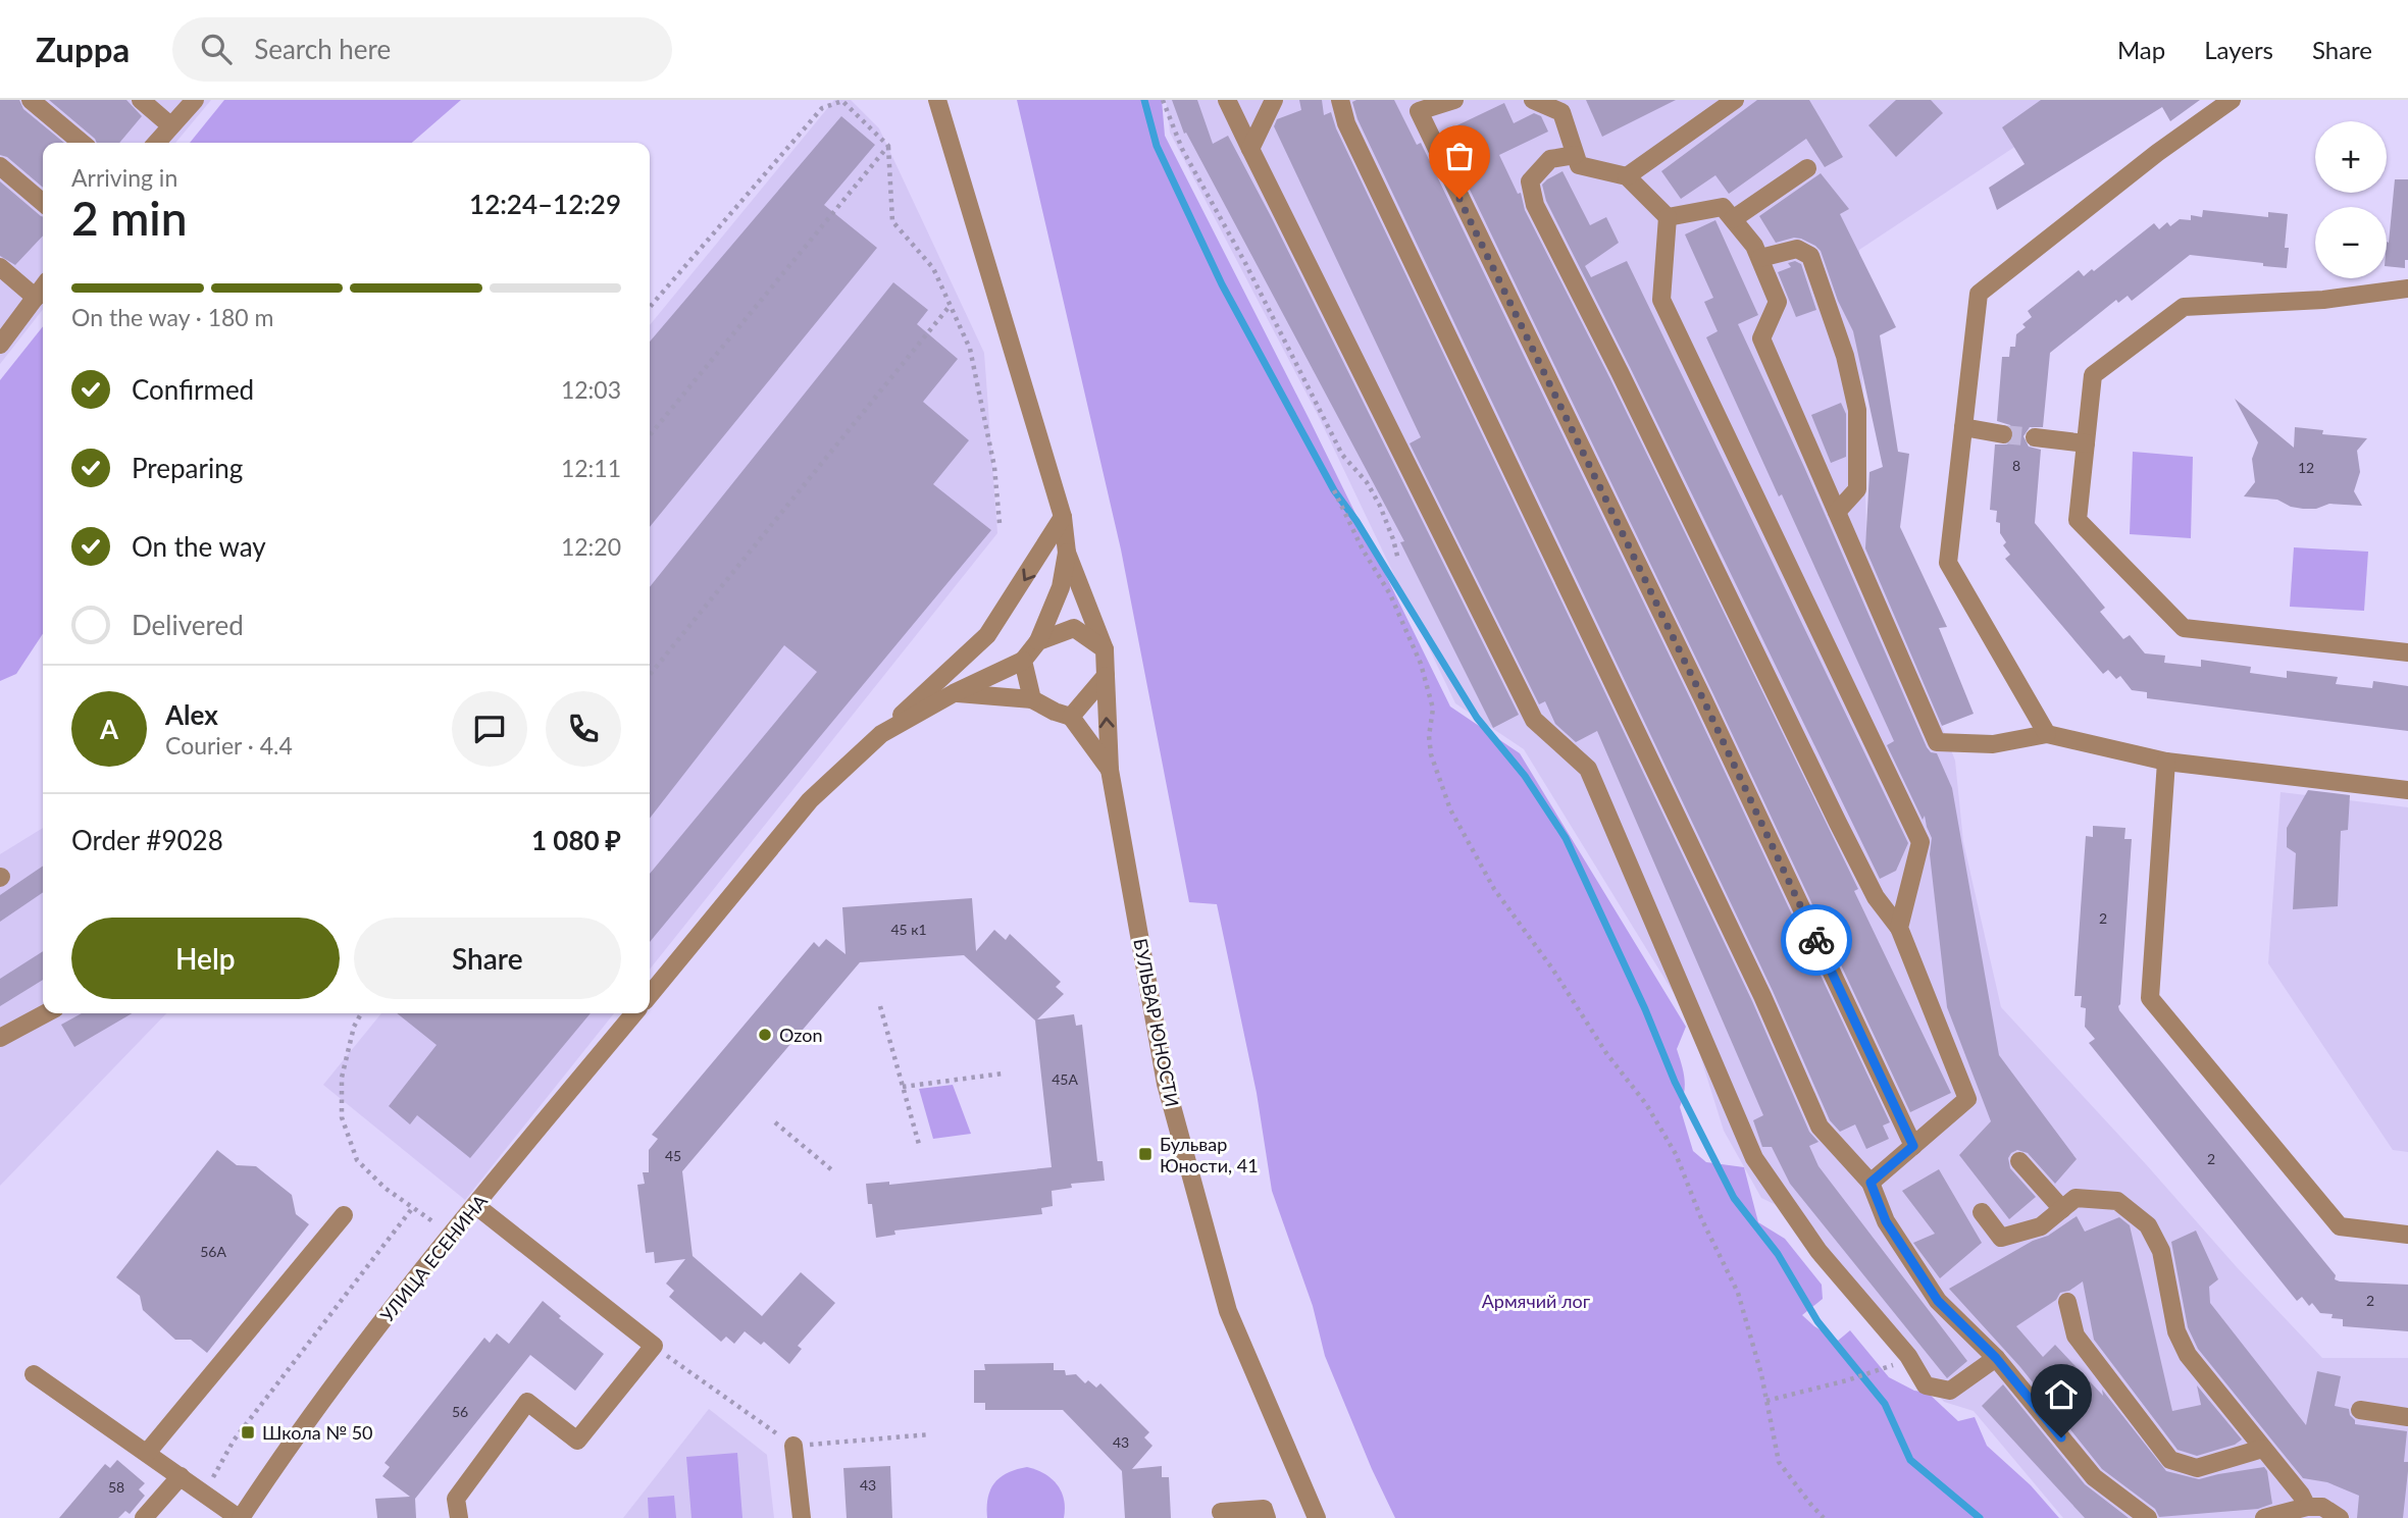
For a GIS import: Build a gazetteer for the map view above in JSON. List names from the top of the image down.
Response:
{
  "streets": {
    "street": ["БУЛЬВАР ЮНОСТИ", "УЛИЦА ЕСЕНИНА"]
  },
  "parks": ["Армячий лог"],
  "places": {
    "other": ["Ozon"],
    "transit": ["Бульвар Юности, 41", "Школа № 50"]
  },
  "house_numbers": [
    "8",
    "12",
    "2",
    "45 к1",
    "45А",
    "45",
    "2",
    "56А",
    "2",
    "56",
    "43",
    "43",
    "58"
  ],
  "page": {
    "header": "Zuppa",
    "search": "Search here",
    "nav": ["Map", "Layers", "Share"],
    "map_buttons": ["+", "−"],
    "heading": ["2 min", "Arriving in", "12:24–12:29"],
    "panel": [
      "Alex",
      "Courier · 4.4",
      "Order #9028",
      "1 080 ₽"
    ],
    "bar": "On the way · 180 m",
    "list": [
      ["Confirmed", "12:03"],
      ["Preparing", "12:11"],
      ["On the way", "12:20"],
      "Delivered"
    ],
    "round": "A",
    "buttons": ["Help", "Share"]
  }
}
